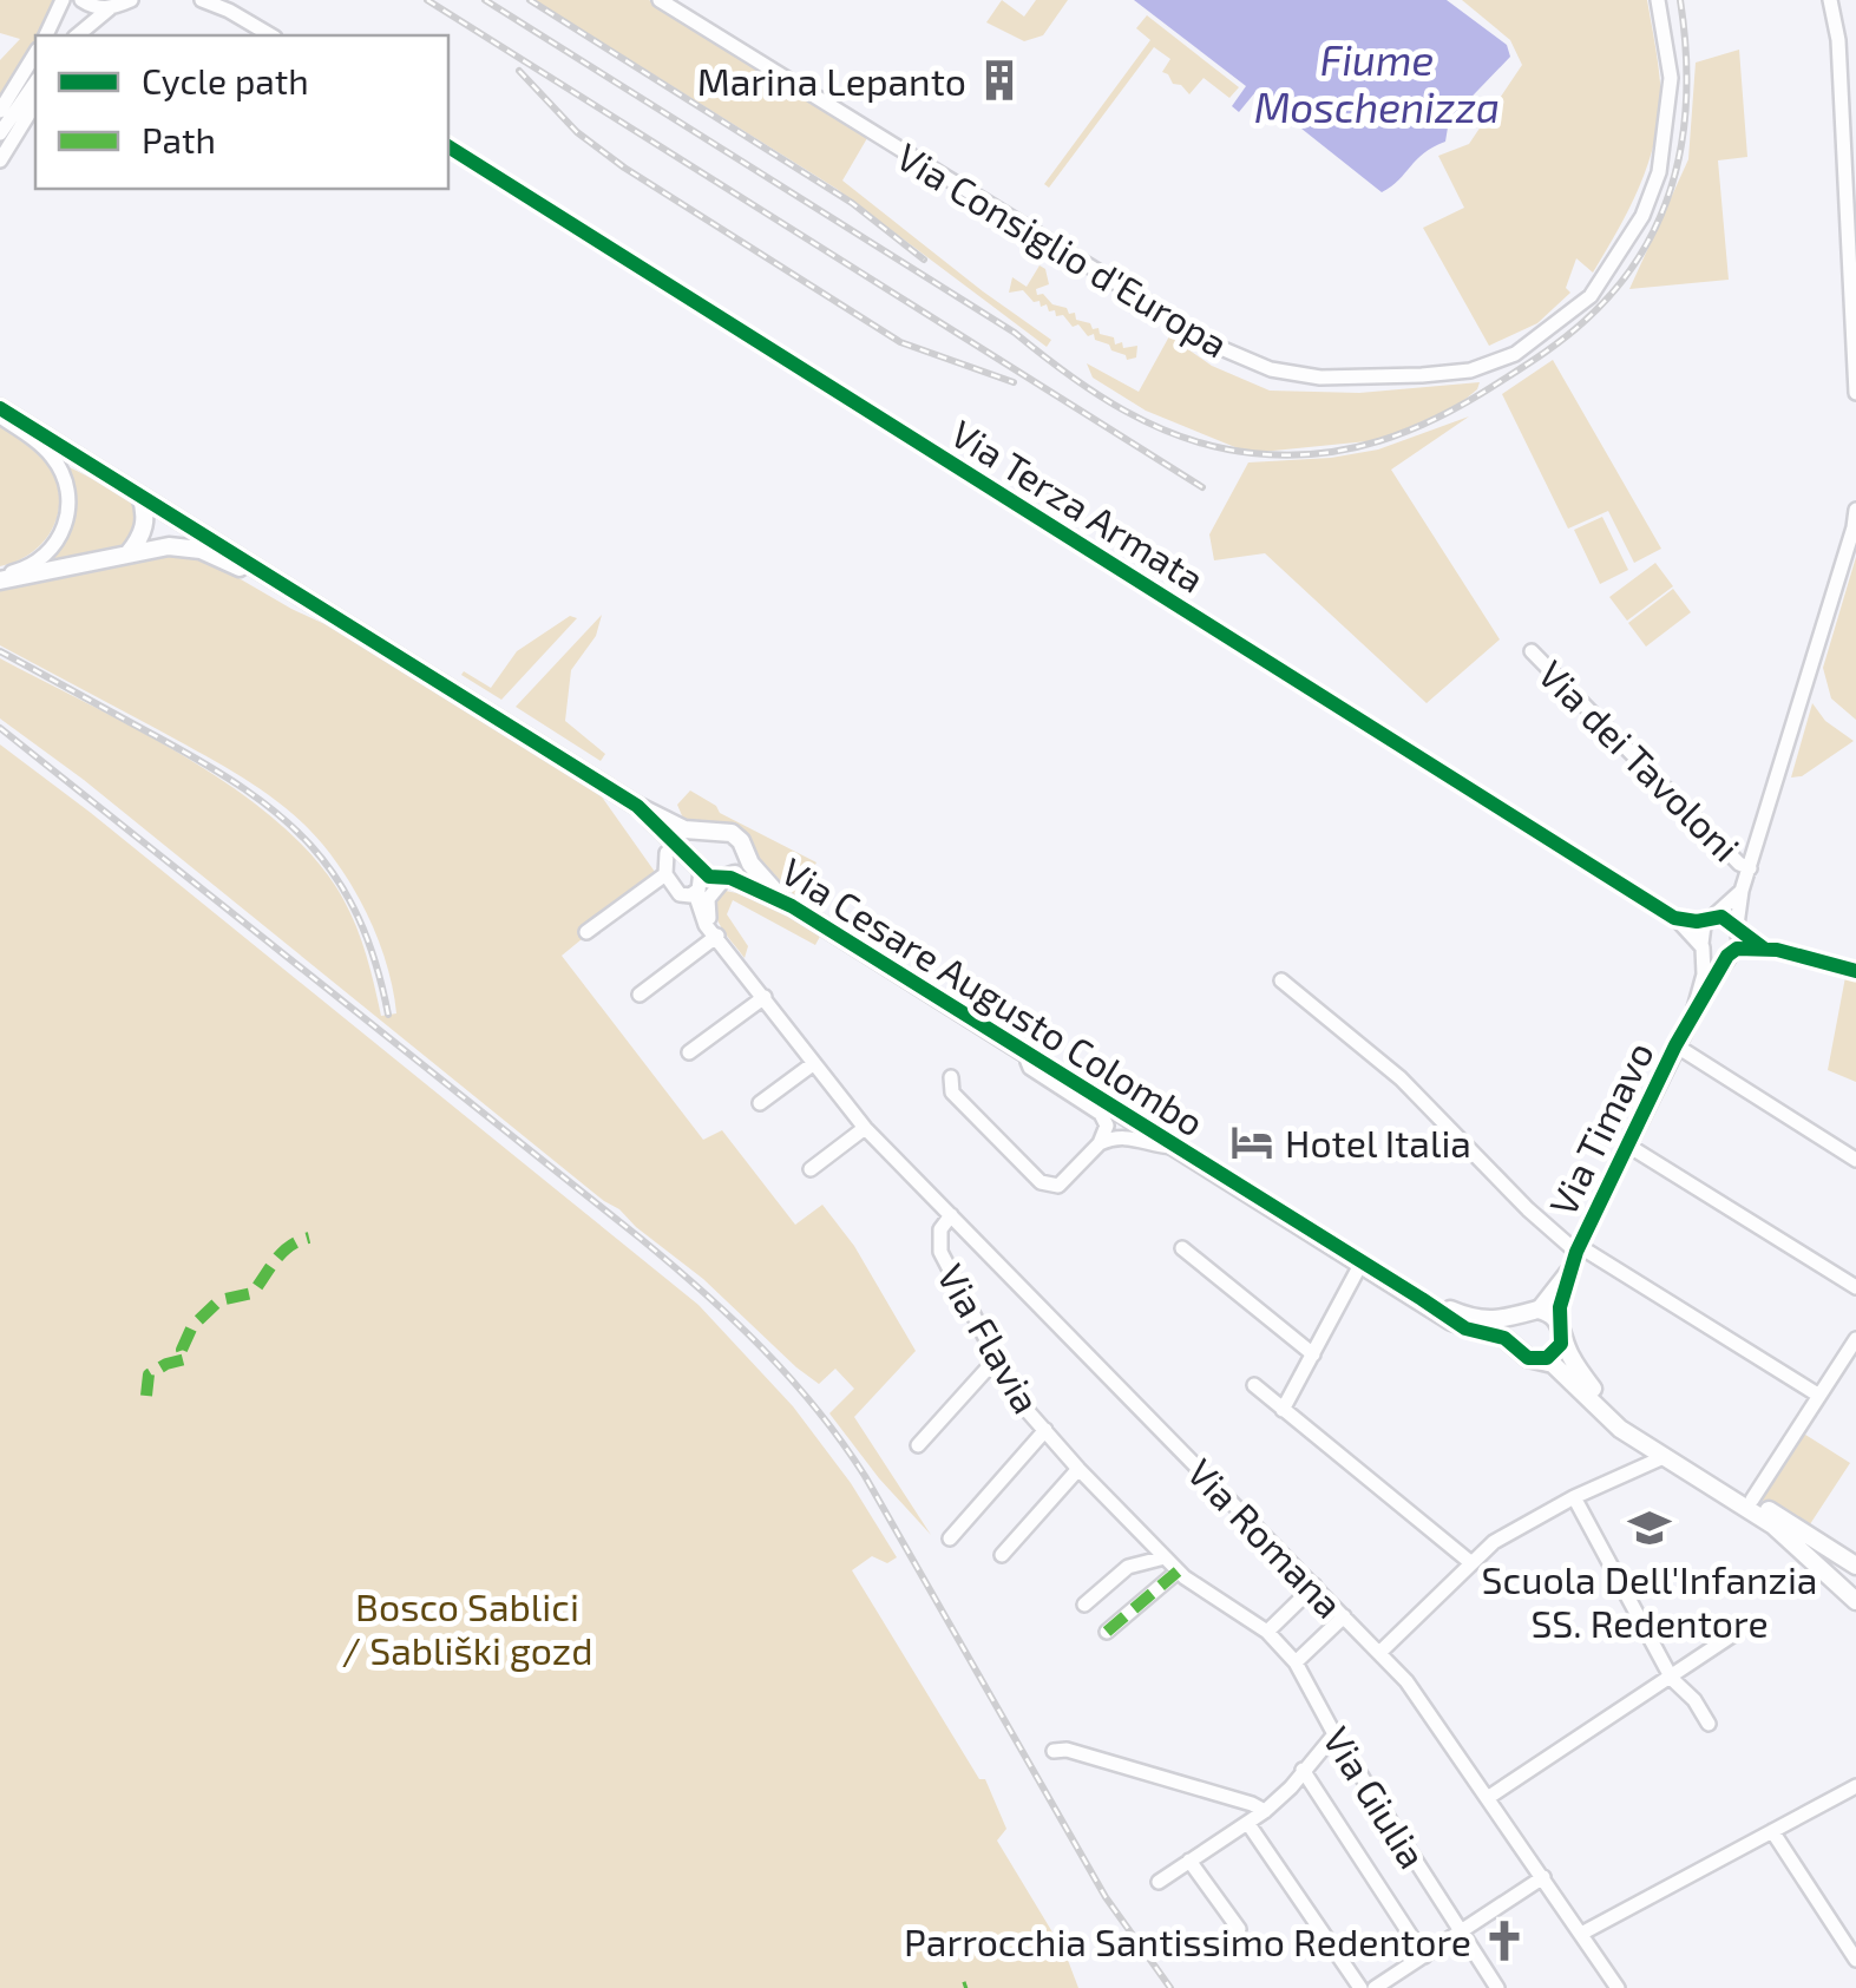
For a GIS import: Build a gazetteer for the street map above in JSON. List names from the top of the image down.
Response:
{
  "streets": {
    "main road": ["Via Cesare Augusto Colombo"],
    "street": [
      "Via Consiglio d'Europa",
      "Via Terza Armata",
      "Via dei Tavoloni",
      "Via Timavo",
      "Via Flavia",
      "Via Romana",
      "Via Giulia"
    ]
  },
  "crossings": [
    ["Via Terza Armata", "Via Timavo"],
    ["Via dei Tavoloni", "Via Timavo"],
    ["Via Cesare Augusto Colombo", "Via Timavo"],
    ["Via Cesare Augusto Colombo", "Via Romana"],
    ["Via Flavia", "Via Romana"],
    ["Via Flavia", "Via Giulia"]
  ],
  "water": ["Fiume Moschenizza"],
  "parks": ["Bosco Sablici / Sabliški gozd"],
  "places": {
    "building": ["Marina Lepanto"],
    "hotel": ["Hotel Italia"],
    "school or university": ["Scuola Dell'Infanzia SS. Redentore"],
    "church": ["Parrocchia Santissimo Redentore"]
  },
  "legend": ["Cycle path", "Path"]
}
